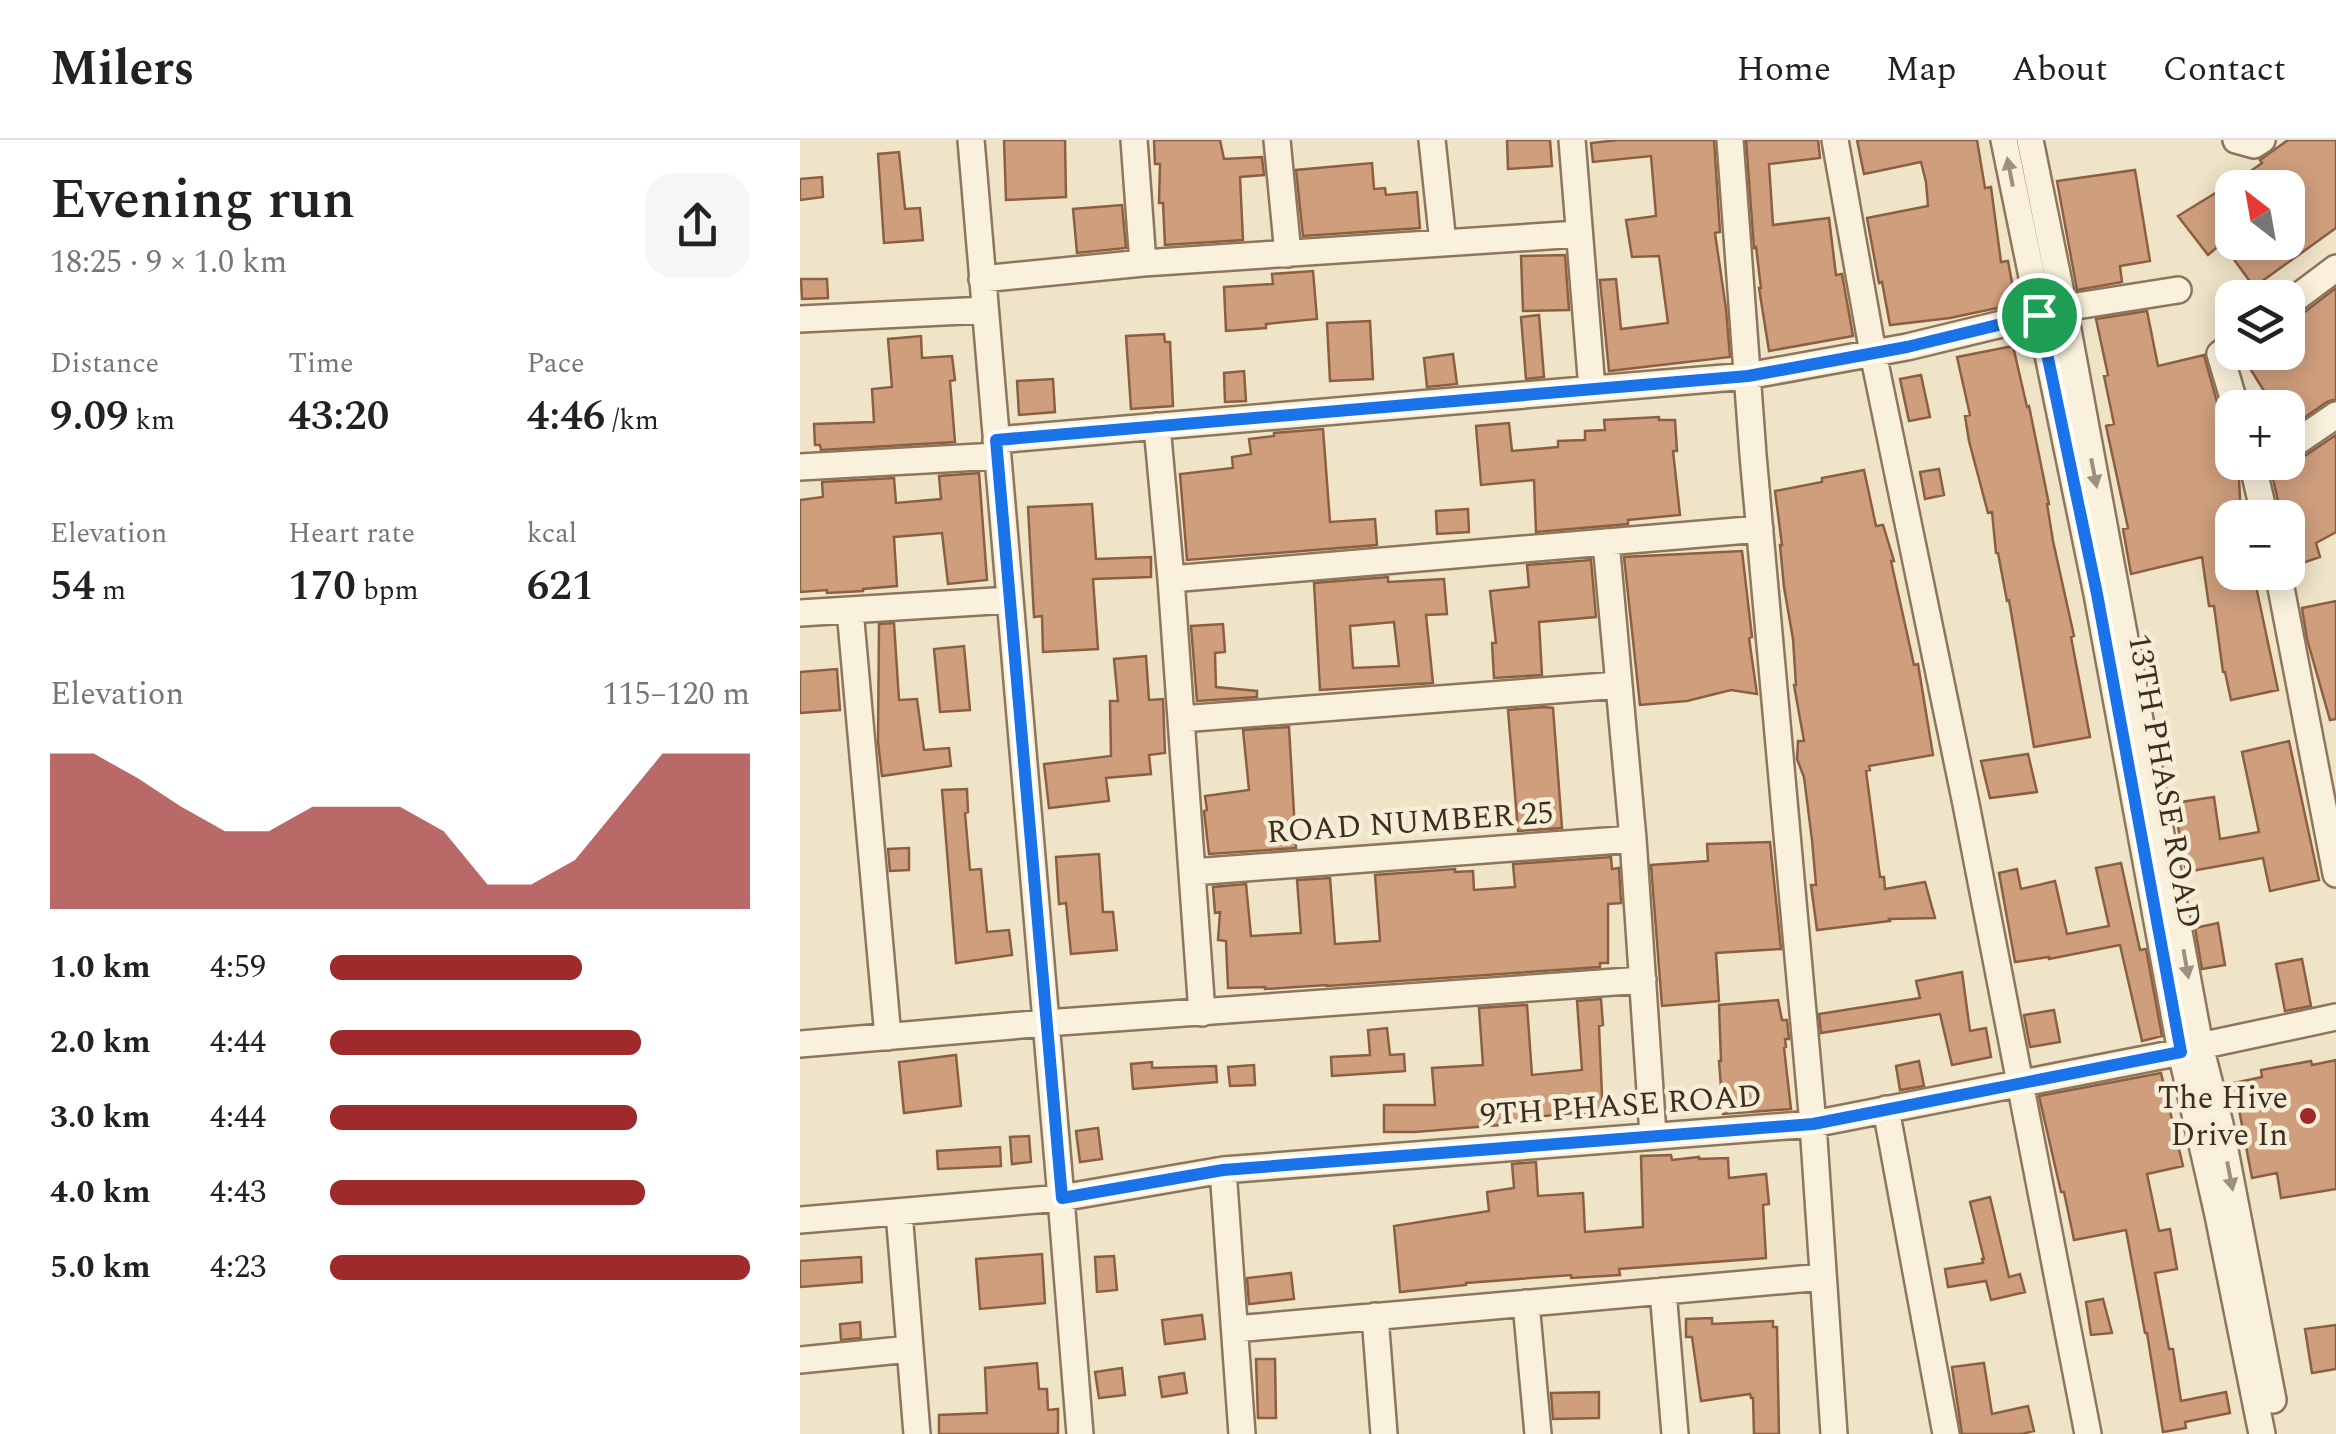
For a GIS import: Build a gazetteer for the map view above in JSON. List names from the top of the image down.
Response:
{
  "streets": {
    "street": ["13TH PHASE ROAD", "ROAD NUMBER 25", "9TH PHASE ROAD"]
  },
  "crossings": [
    ["13TH PHASE ROAD", "9TH PHASE ROAD"]
  ],
  "places": ["The Hive Drive In"],
  "north": "top left",
  "page": {
    "header": "Milers",
    "nav": [
      "Home",
      "Map",
      "About",
      "Contact"
    ],
    "heading": ["Evening run", "18:25 · 9 × 1.0 km"],
    "map_buttons": ["+", "−"],
    "stats": [
      ["Distance", "9.09 km"],
      ["Time", "43:20"],
      ["Pace", "4:46 /km"],
      ["Elevation", "54 m"],
      ["Heart rate", "170 bpm"],
      ["kcal", "621"]
    ],
    "chart": ["Elevation", "115–120 m"],
    "list": [
      {
        "name": "1.0 km",
        "note": "4:59"
      },
      {
        "name": "2.0 km",
        "note": "4:44"
      },
      {
        "name": "3.0 km",
        "note": "4:44"
      },
      {
        "name": "4.0 km",
        "note": "4:43"
      },
      {
        "name": "5.0 km",
        "note": "4:23"
      }
    ]
  }
}
